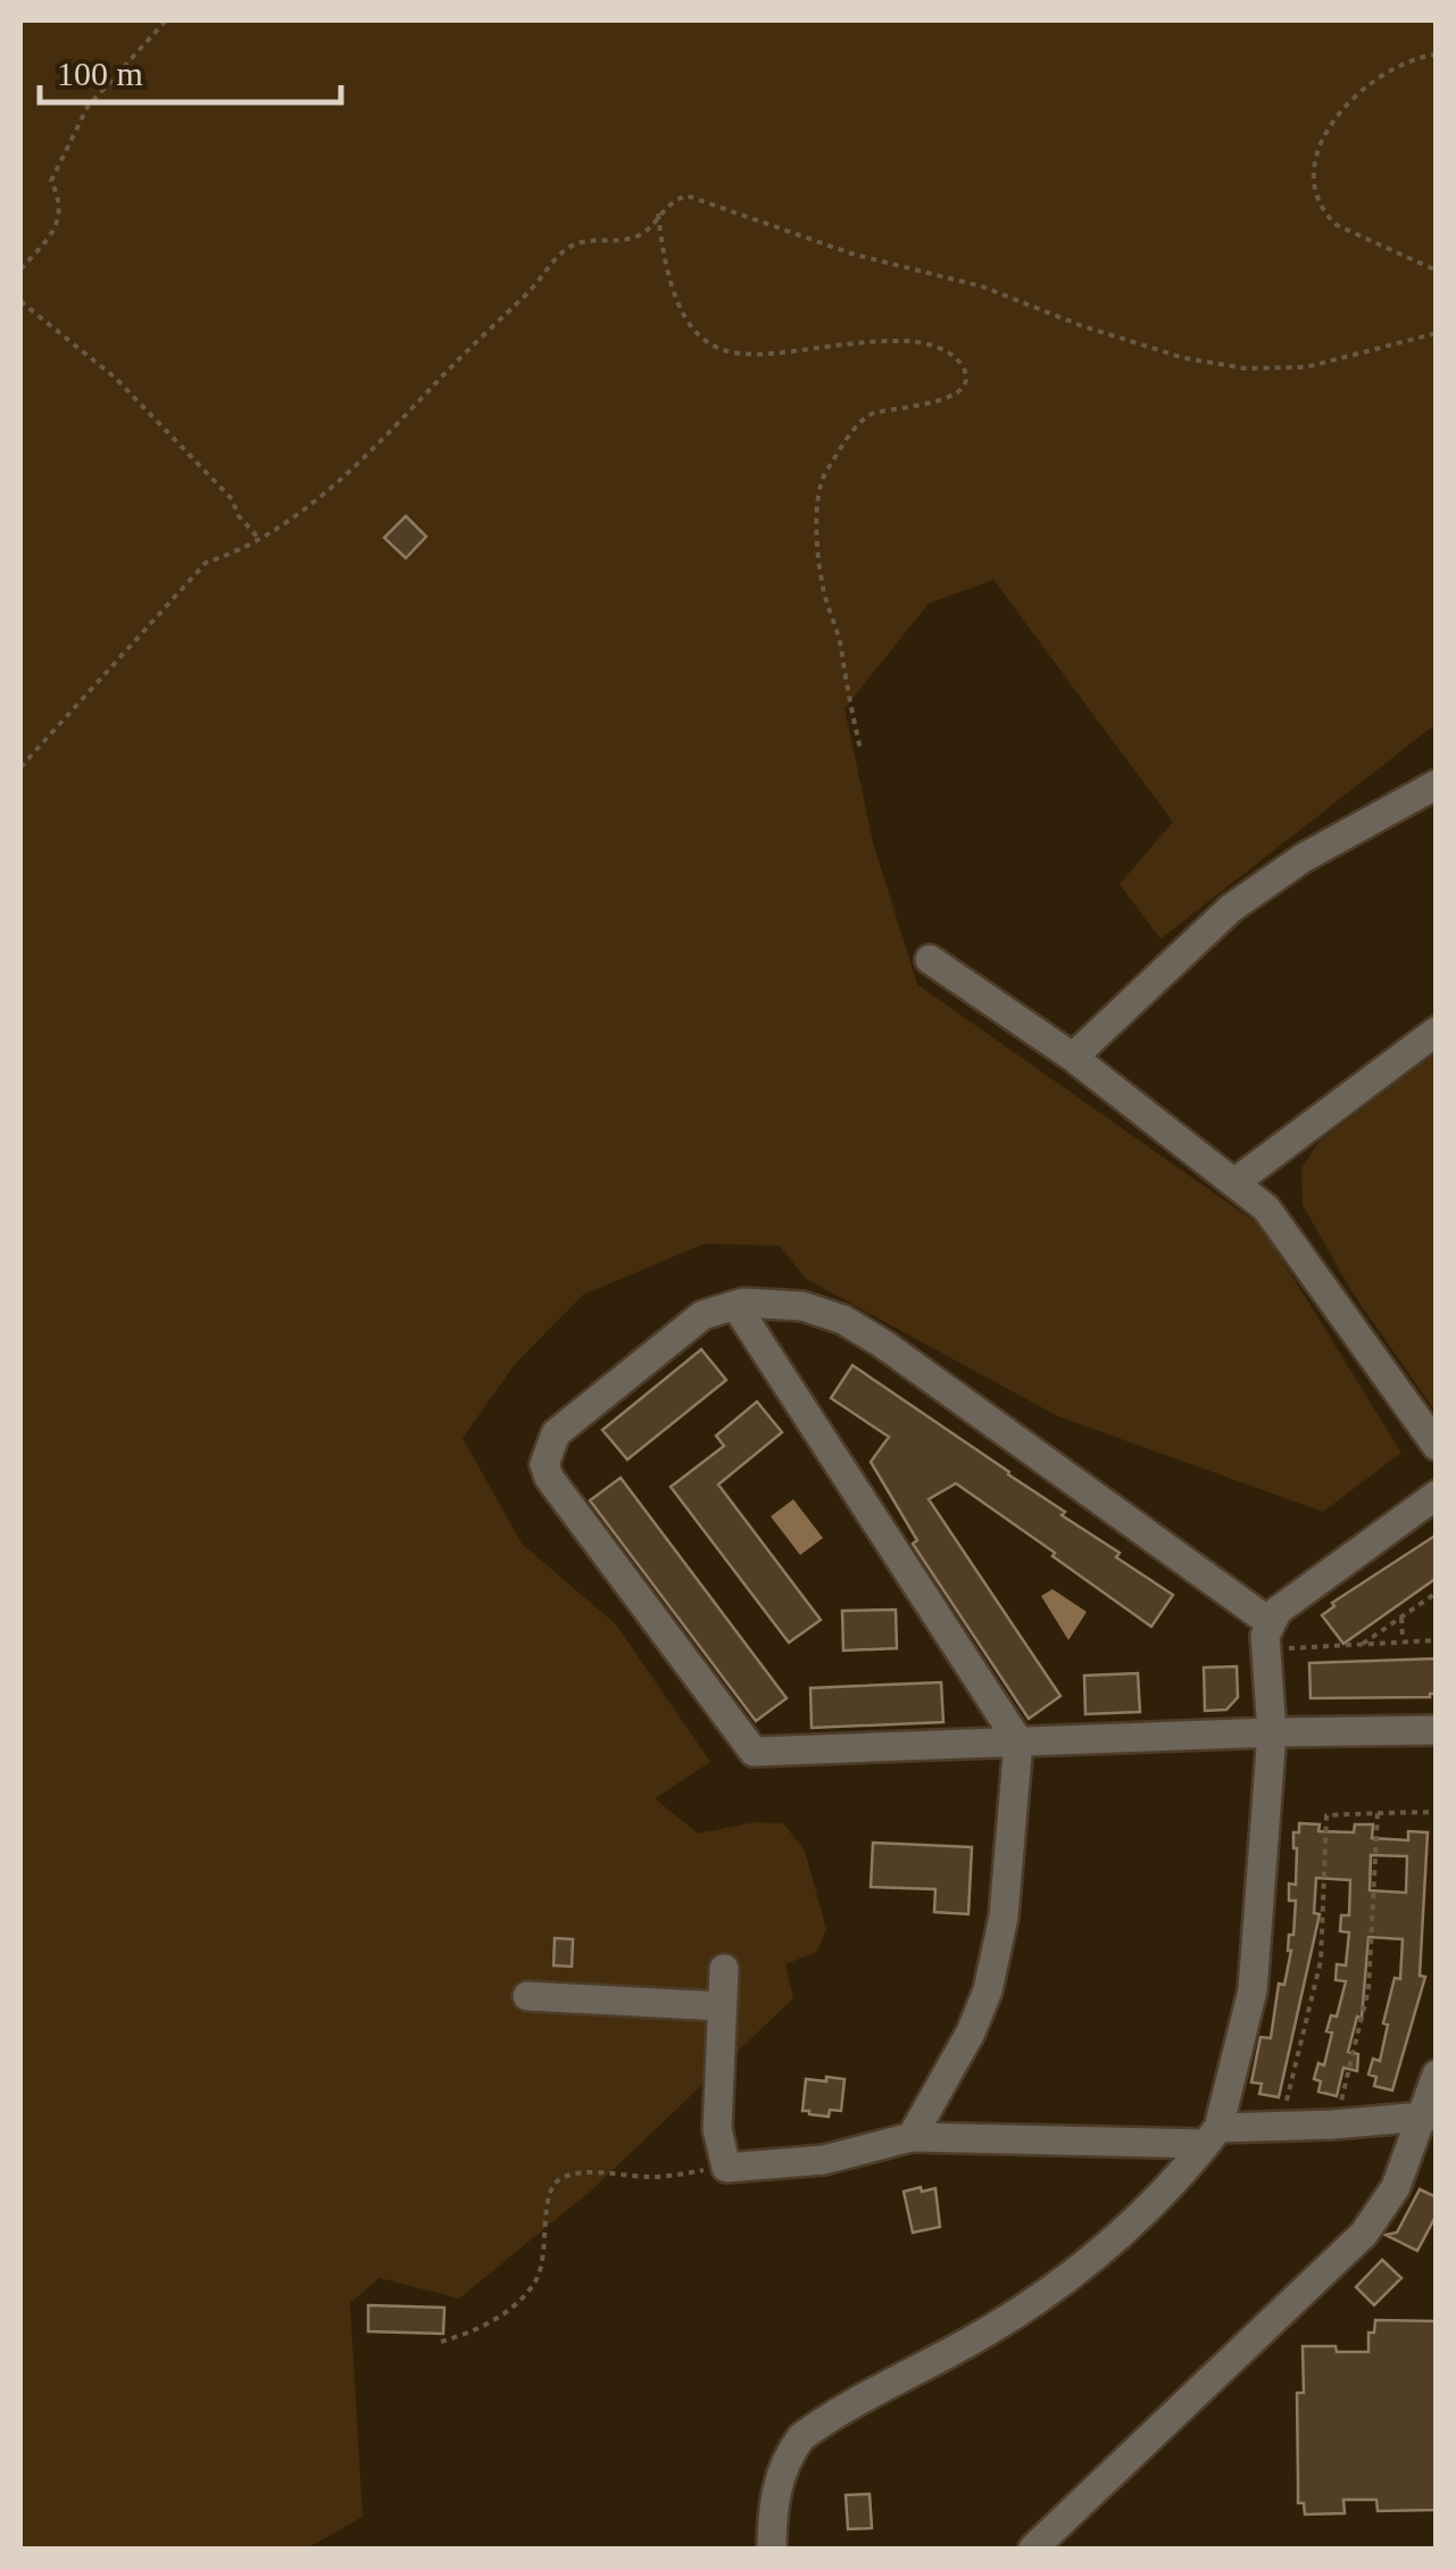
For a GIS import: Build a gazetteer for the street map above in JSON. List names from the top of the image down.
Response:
{
  "scale_bar": "100 m"
}
